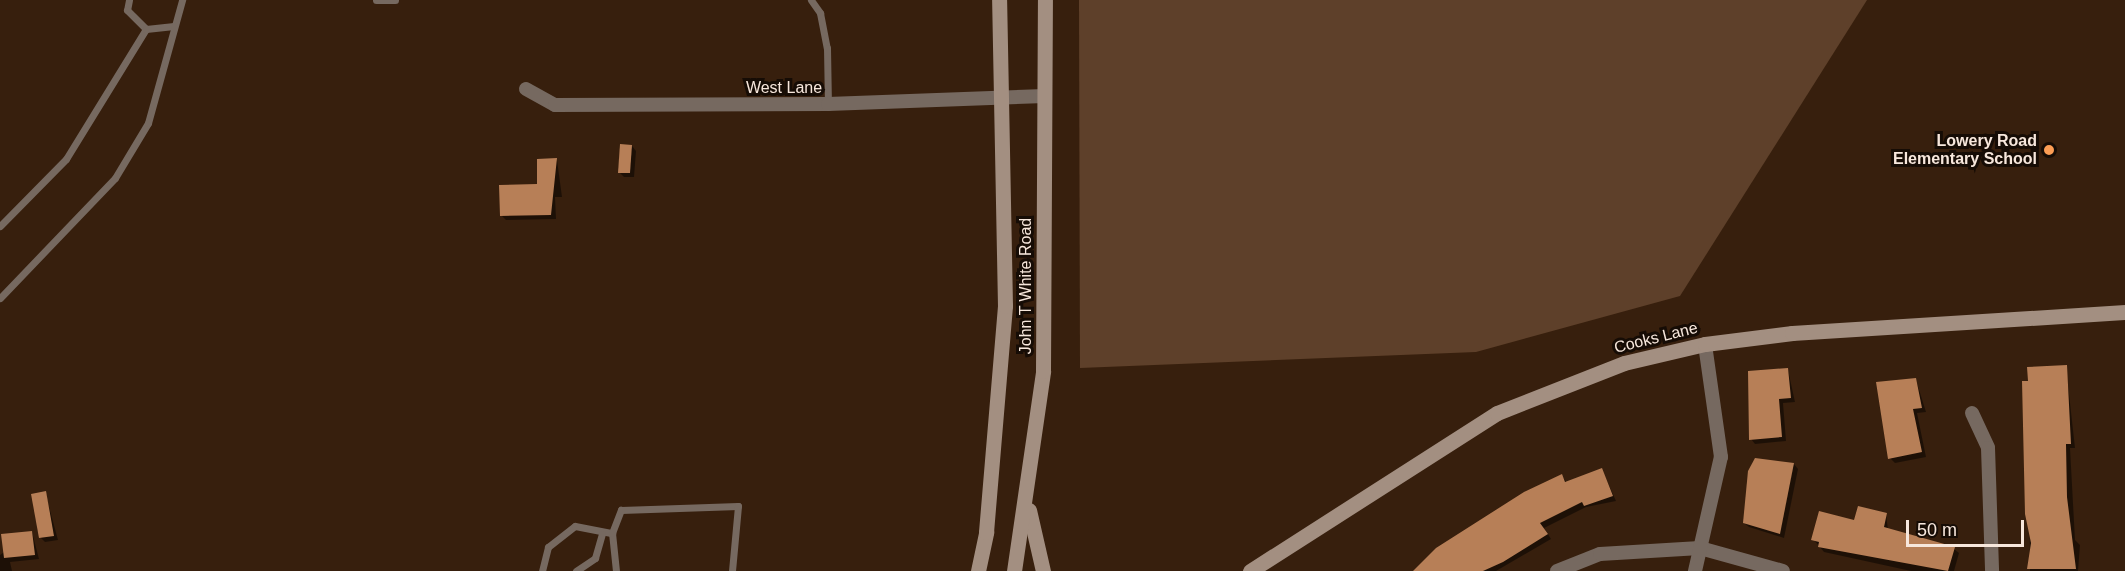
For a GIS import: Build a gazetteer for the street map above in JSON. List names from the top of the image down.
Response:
{
  "streets": {
    "main road": ["John T White Road", "Cooks Lane"],
    "street": ["West Lane"]
  },
  "crossings": [
    ["West Lane", "John T White Road"]
  ],
  "places": ["Lowery Road Elementary School"],
  "scale_bar": "50 m"
}
